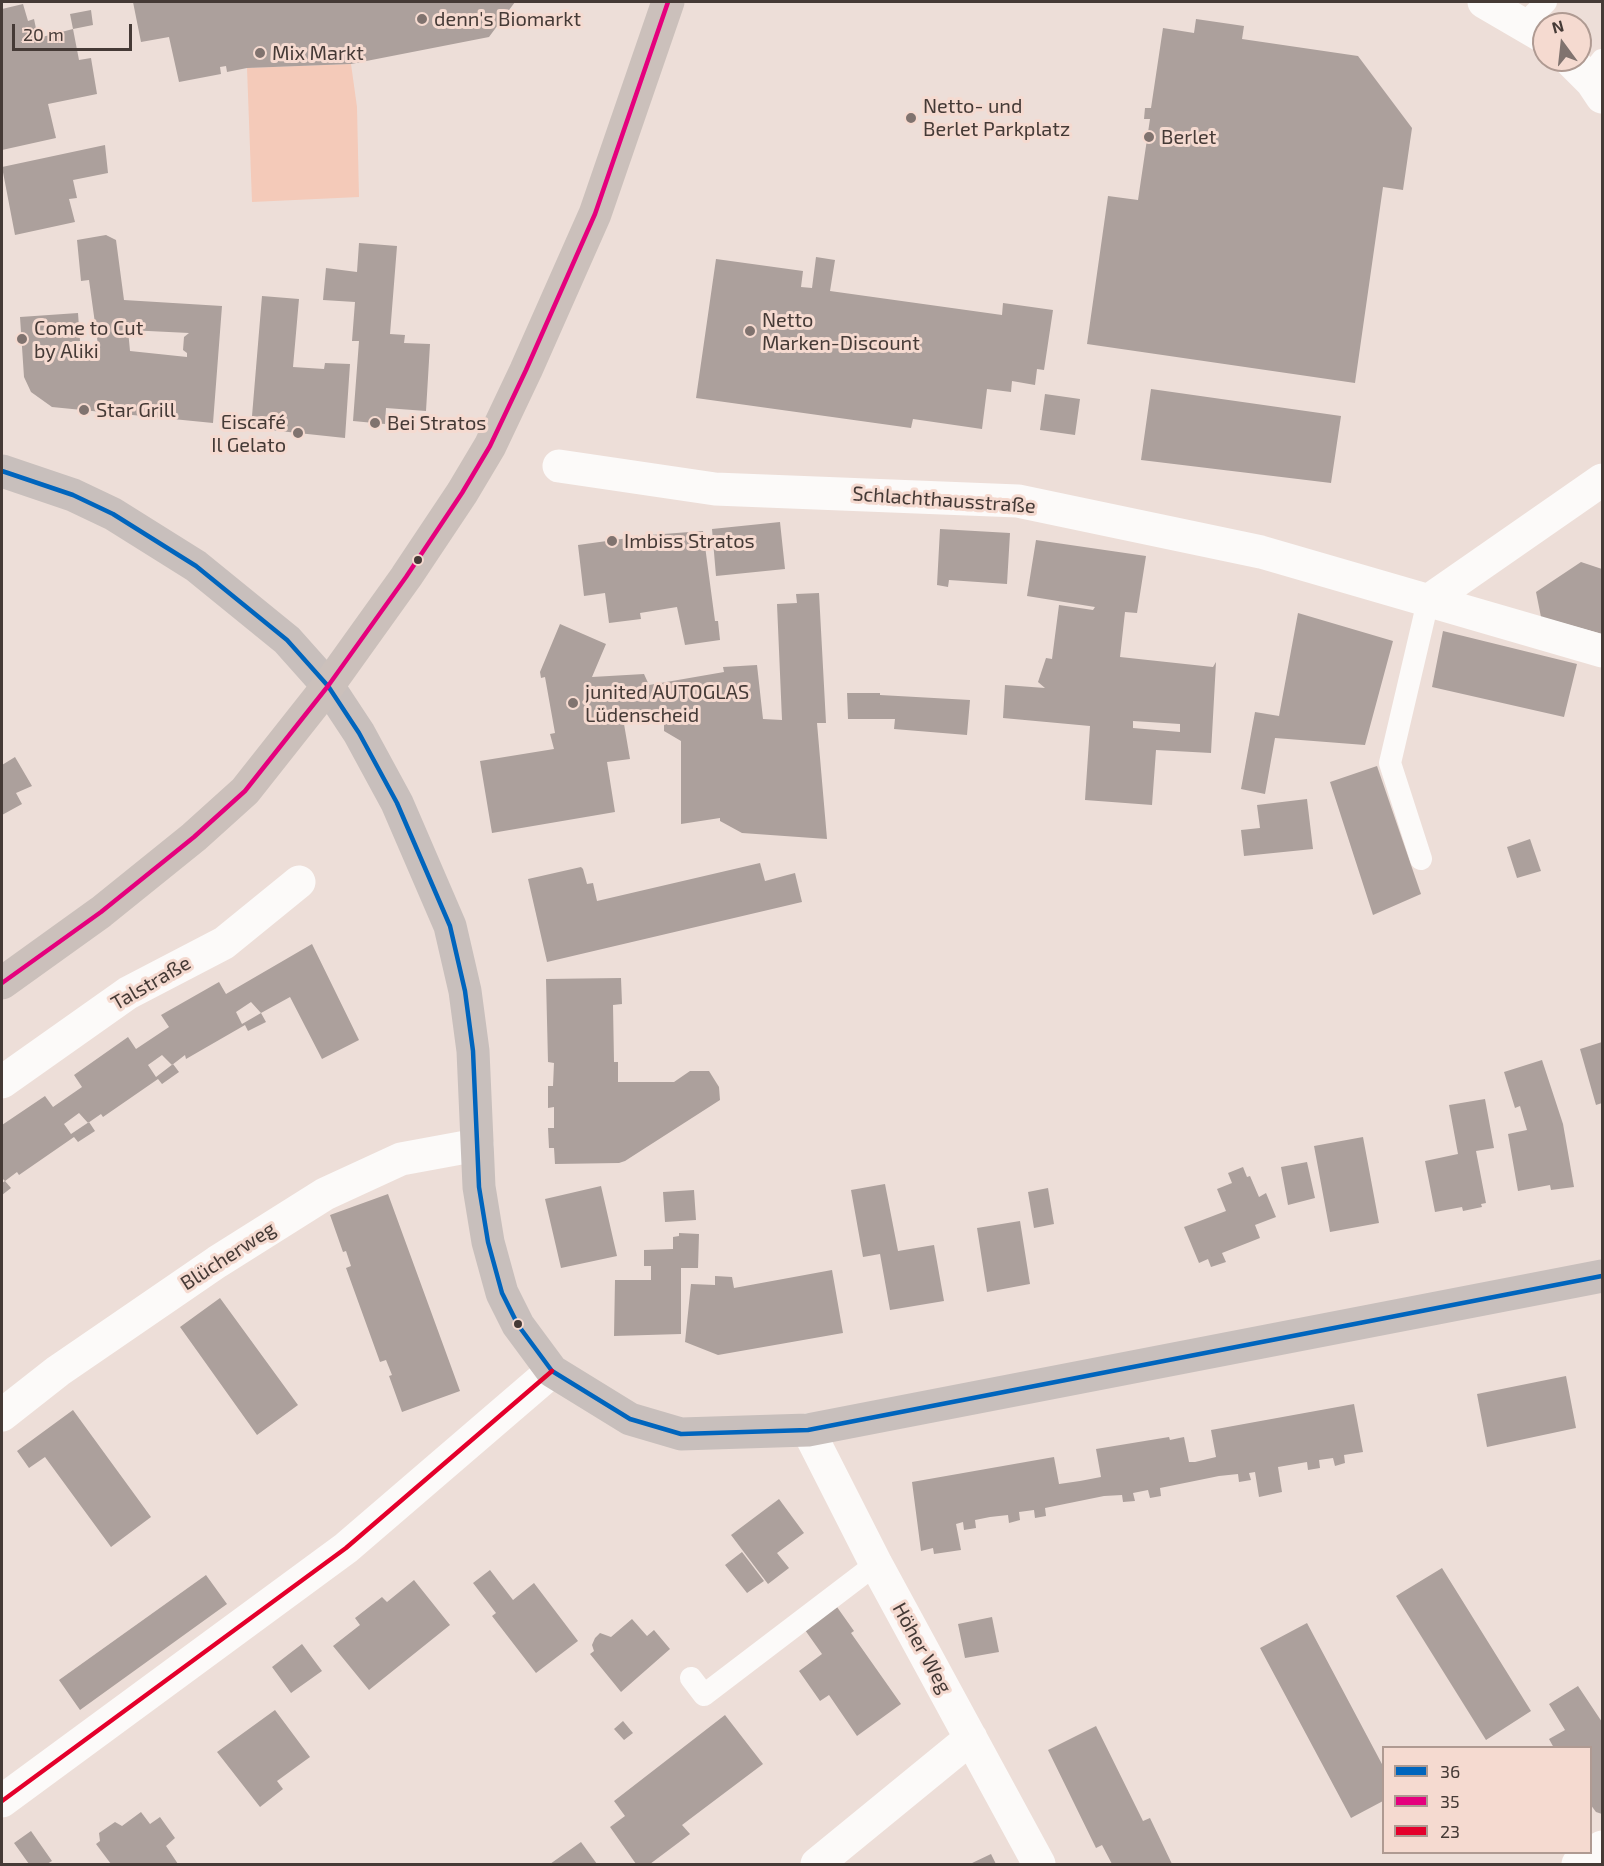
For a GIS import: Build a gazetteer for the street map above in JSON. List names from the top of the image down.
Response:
{
  "streets": {
    "street": [
      "Schlachthausstraße",
      "Talstraße",
      "Blücherweg",
      "Höher Weg"
    ]
  },
  "places": [
    "denn's Biomarkt",
    "Mix Markt",
    "Netto- und Berlet Parkplatz",
    "Berlet",
    "Netto Marken-Discount",
    "Come to Cut by Aliki",
    "Star Grill",
    "Bei Stratos",
    "Eiscafé Il Gelato",
    "Imbiss Stratos",
    "junited AUTOGLAS Lüdenscheid"
  ],
  "lines": ["transit line 35", "transit line 36", "transit line 23"],
  "legend": ["36", "35", "23"],
  "scale_bar": "20 m",
  "north": "top"
}
